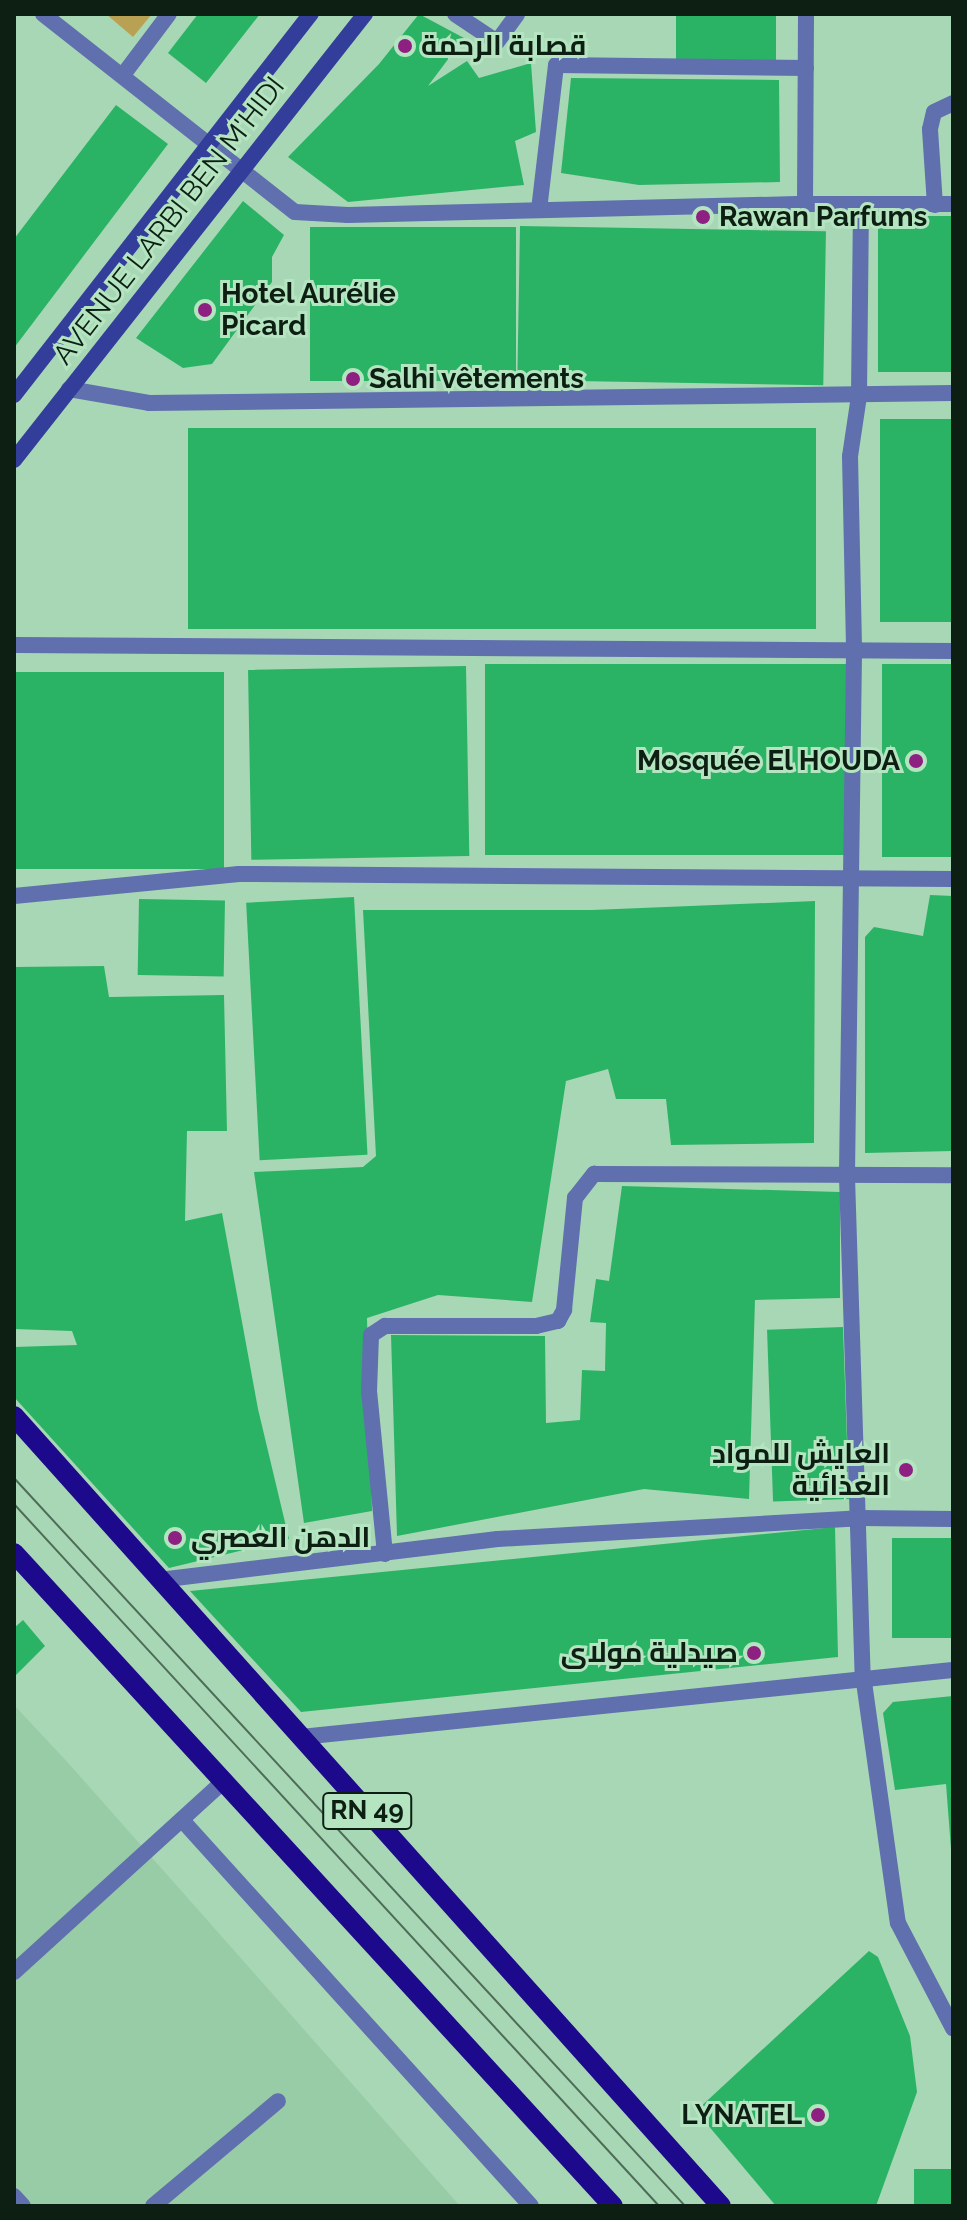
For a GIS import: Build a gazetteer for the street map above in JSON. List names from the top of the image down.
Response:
{
  "streets": {
    "main road": ["AVENUE LARBI BEN M'HIDI", "RN 49"]
  },
  "places": [
    "قصابة الرحمة",
    "Rawan Parfums",
    "Hotel Aurélie Picard",
    "Salhi vêtements",
    "Mosquée El HOUDA",
    "العايش للمواد الغذائية",
    "الدهن العصري",
    "صيدلية مولاى",
    "LYNATEL"
  ]
}
